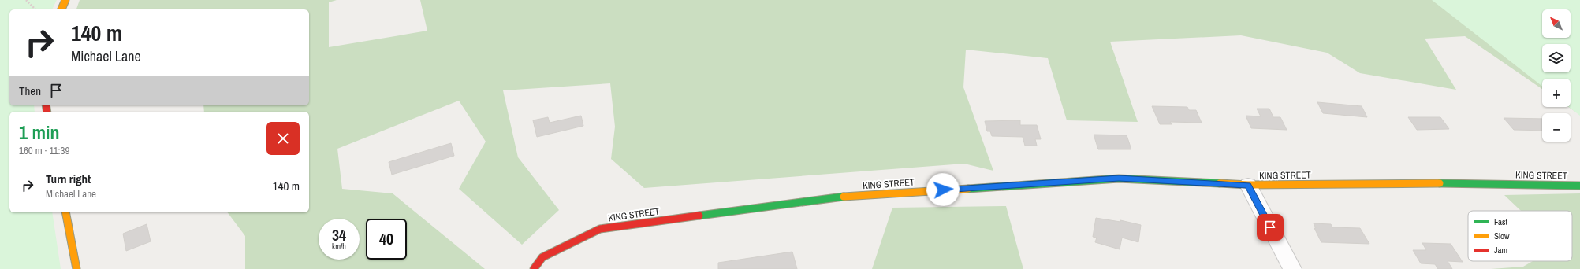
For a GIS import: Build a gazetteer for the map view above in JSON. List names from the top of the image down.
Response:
{
  "streets": {
    "street": ["KING STREET"]
  },
  "legend": ["Fast", "Slow", "Jam"],
  "north": "top left",
  "page": {
    "map_buttons": ["+", "−"],
    "turn": ["140 m", "Michael Lane"],
    "then": "Then",
    "heading": ["1 min", "160 m · 11:39"],
    "list": [
      {
        "name": "Turn right",
        "note": "Michael Lane",
        "value": "140 m"
      }
    ],
    "speed": "34 km/h",
    "limit": "40"
  }
}
